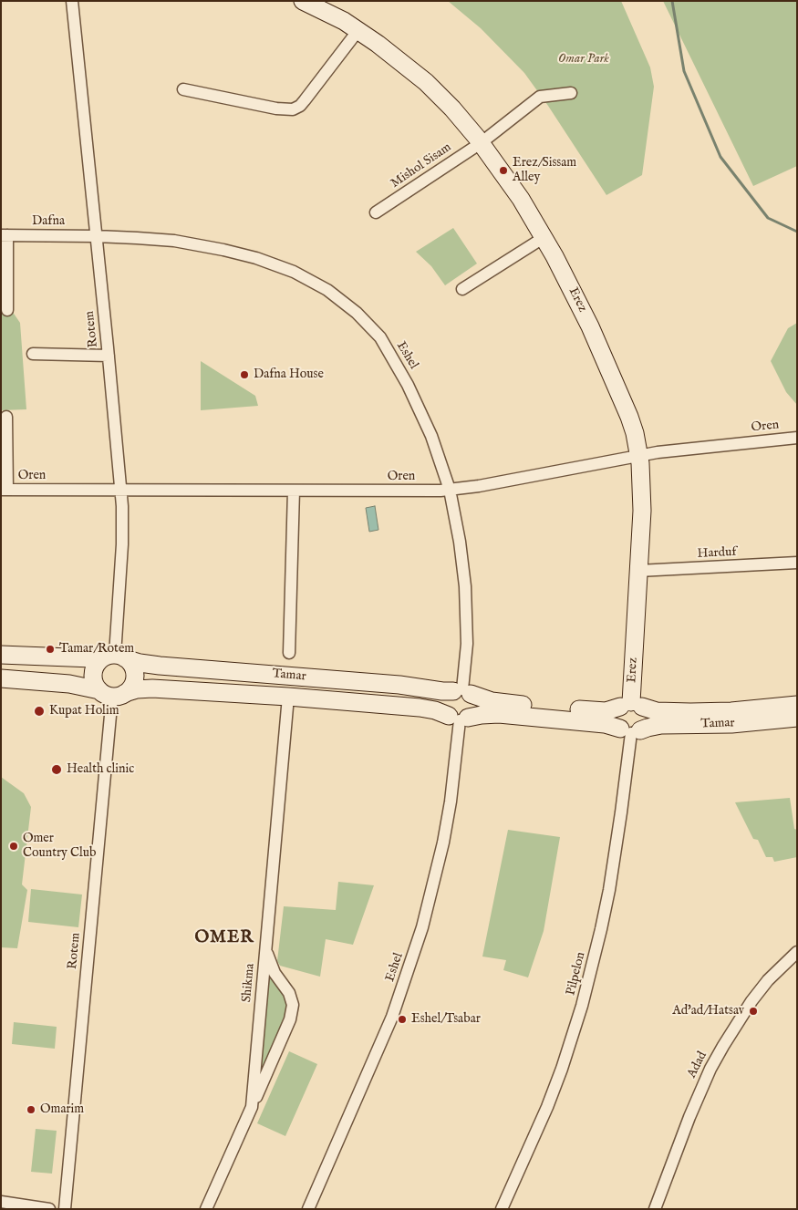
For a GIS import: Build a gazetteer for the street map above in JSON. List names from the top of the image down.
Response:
{
  "streets": {
    "street": [
      "Mishol Sisam",
      "Dafna",
      "Erez",
      "Rotem",
      "Eshel",
      "Oren",
      "Harduf",
      "Tamar",
      "Pilpelon",
      "Shikma",
      "Adad"
    ]
  },
  "crossings": [
    ["Mishol Sisam", "Erez"],
    ["Dafna", "Rotem"],
    ["Dafna", "Eshel"],
    ["Erez", "Oren"],
    ["Erez", "Harduf"],
    ["Erez", "Tamar"],
    ["Erez", "Pilpelon"],
    ["Rotem", "Eshel"],
    ["Rotem", "Oren"],
    ["Rotem", "Tamar"],
    ["Eshel", "Oren"],
    ["Eshel", "Tamar"],
    ["Tamar", "Pilpelon"],
    ["Tamar", "Shikma"]
  ],
  "districts": ["OMER"],
  "parks": ["Omar Park"],
  "places": [
    "Erez/Sissam Alley",
    "Dafna House",
    "Tamar/Rotem",
    "Kupat Holim",
    "Health clinic",
    "Omer Country Club",
    "Ad'ad/Hatsav",
    "Eshel/Tsabar",
    "Omarim"
  ]
}
